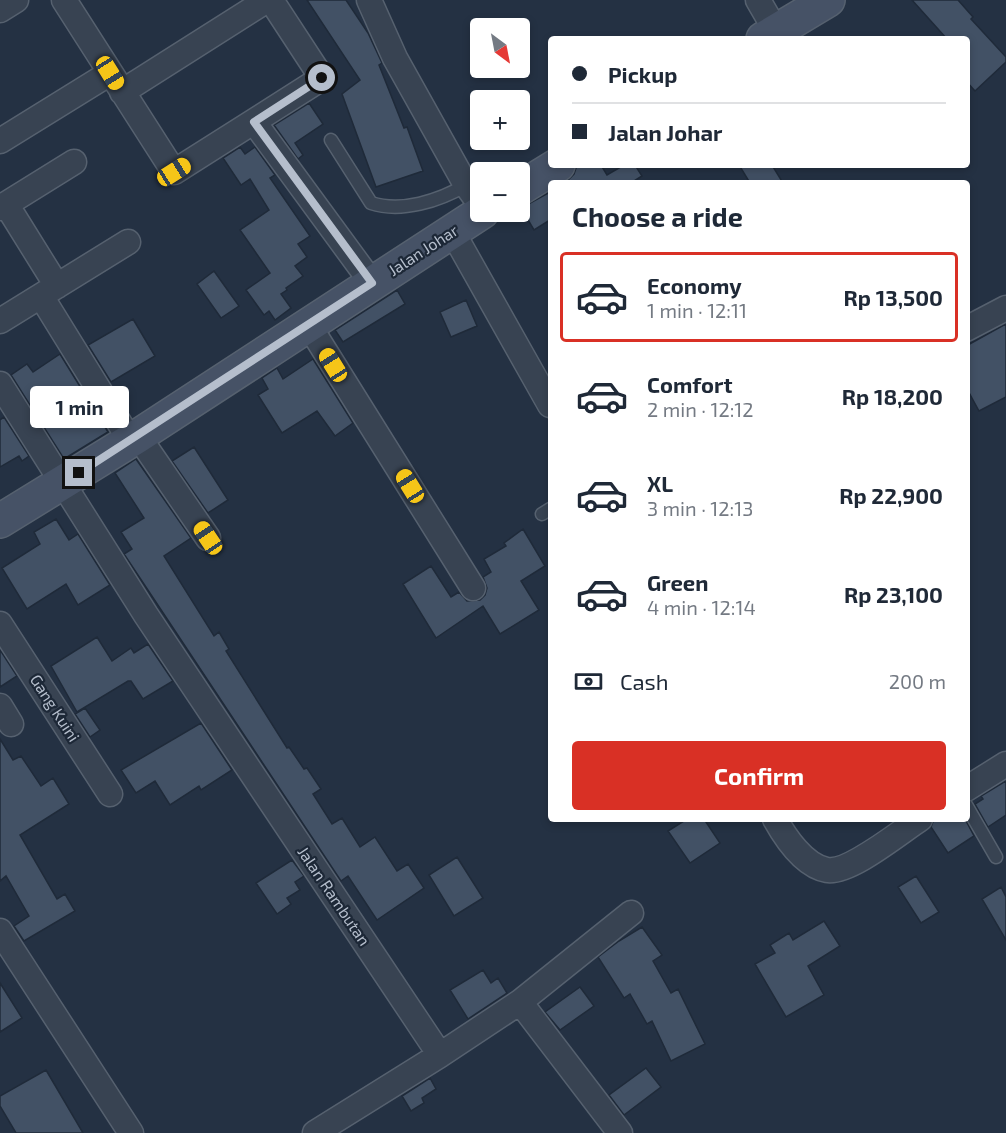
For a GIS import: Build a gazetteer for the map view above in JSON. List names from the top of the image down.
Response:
{
  "streets": {
    "street": ["Jalan Johar", "Gang Kuini", "Jalan Rambutan"]
  },
  "crossings": [
    ["Jalan Johar", "Jalan Rambutan"]
  ],
  "north": "bottom right",
  "page": {
    "map_buttons": ["+", "−"],
    "banner": ["Pickup", "Jalan Johar"],
    "heading": "Choose a ride",
    "list": [
      {
        "name": "Economy",
        "note": "1 min · 12:11",
        "value": "Rp 13,500"
      },
      {
        "name": "Comfort",
        "note": "2 min · 12:12",
        "value": "Rp 18,200"
      },
      {
        "name": "XL",
        "note": "3 min · 12:13",
        "value": "Rp 22,900"
      },
      {
        "name": "Green",
        "note": "4 min · 12:14",
        "value": "Rp 23,100"
      }
    ],
    "bubble": "1 min",
    "pay": ["Cash", "200 m"],
    "buttons": "Confirm"
  }
}
